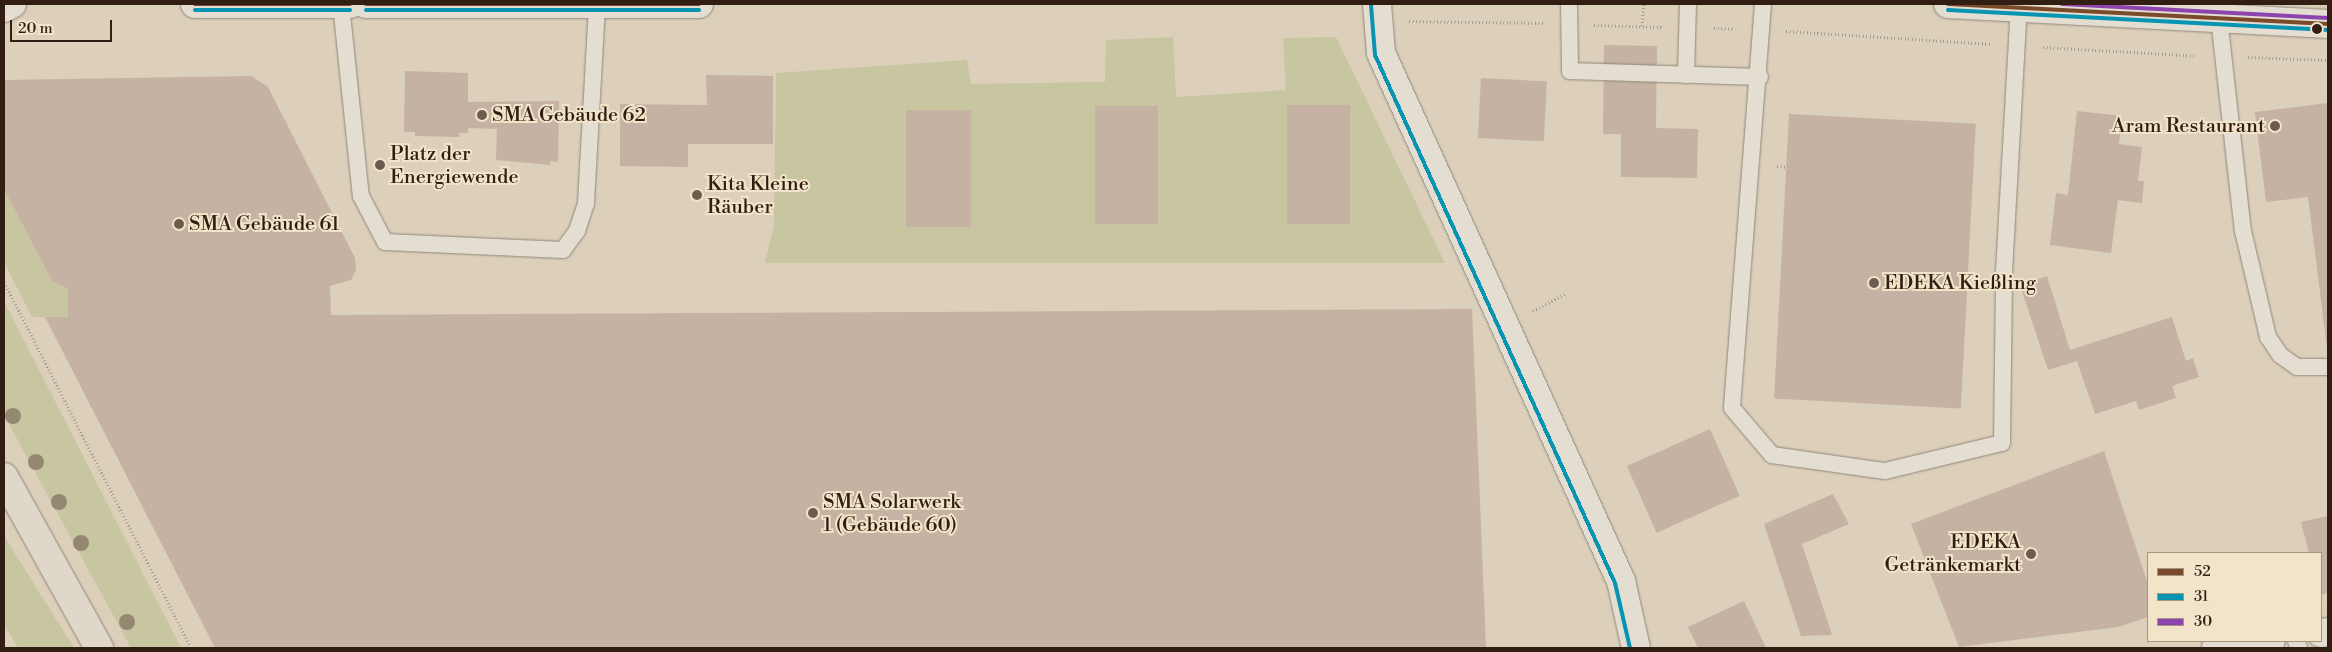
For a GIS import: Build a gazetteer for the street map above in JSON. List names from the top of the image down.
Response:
{
  "places": [
    "SMA Gebäude 62",
    "Aram Restaurant",
    "Platz der Energiewende",
    "Kita Kleine Räuber",
    "SMA Gebäude 61",
    "EDEKA Kießling",
    "SMA Solarwerk 1 (Gebäude 60)",
    "EDEKA Getränkemarkt"
  ],
  "lines": ["transit line 52", "transit line 30", "transit line 31"],
  "legend": ["52", "31", "30"],
  "scale_bar": "20 m"
}
